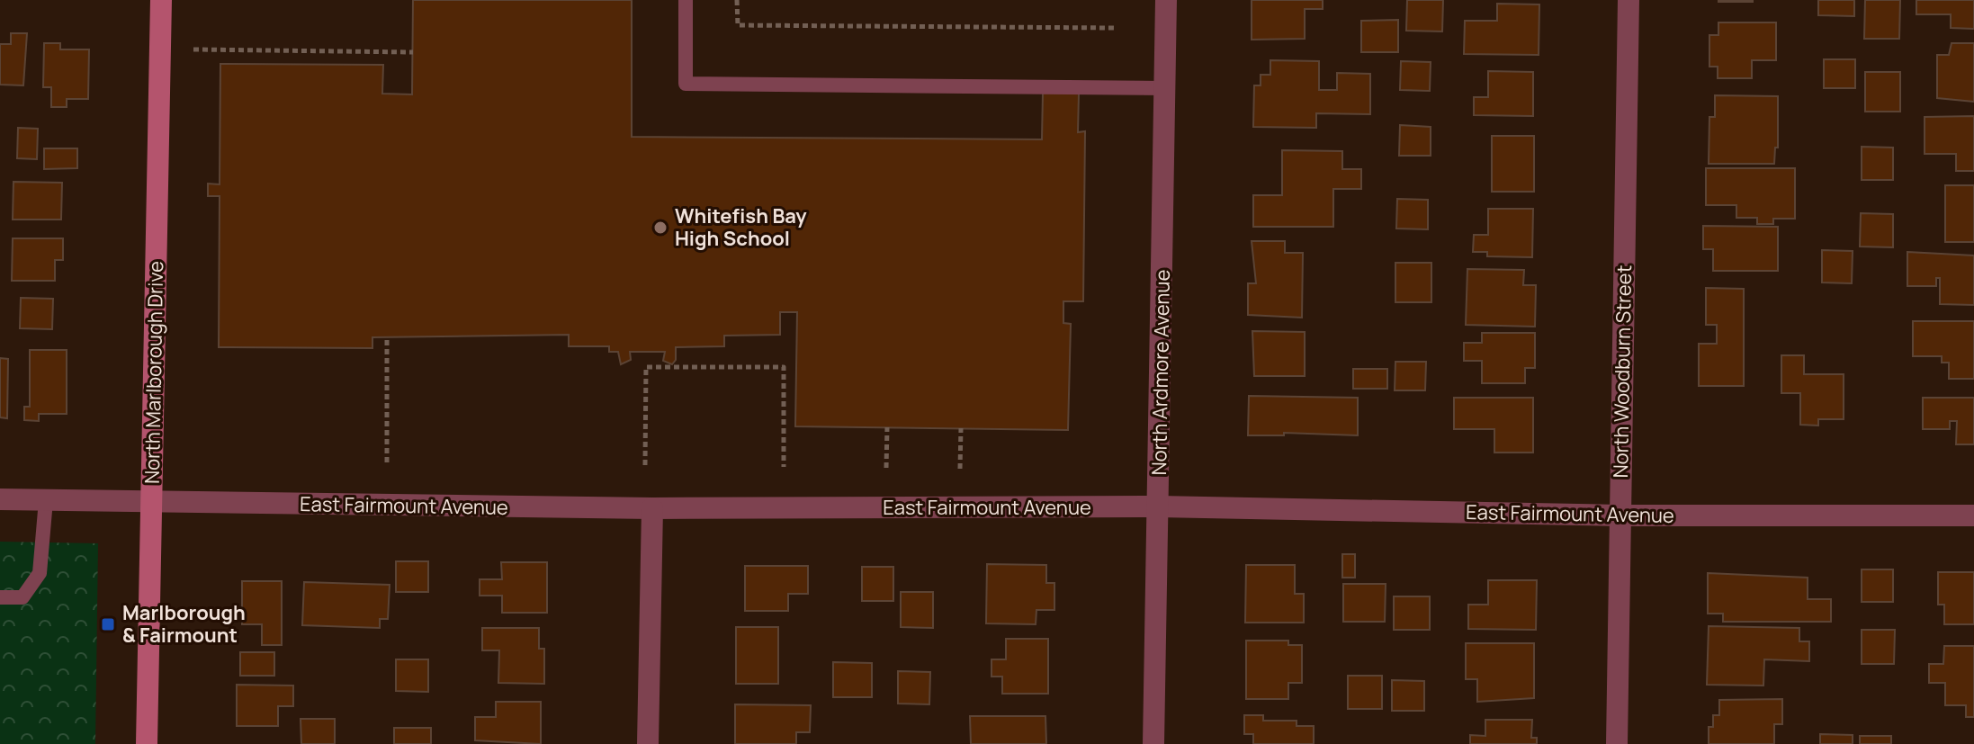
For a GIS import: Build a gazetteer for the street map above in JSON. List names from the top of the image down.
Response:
{
  "streets": {
    "street": [
      "North Woodburn Street",
      "North Marlborough Drive",
      "North Ardmore Avenue",
      "East Fairmount Avenue"
    ]
  },
  "crossings": [
    ["North Woodburn Street", "East Fairmount Avenue"],
    ["North Marlborough Drive", "East Fairmount Avenue"],
    ["North Ardmore Avenue", "East Fairmount Avenue"]
  ],
  "places": {
    "other": ["Whitefish Bay High School"],
    "transit": ["Marlborough & Fairmount"]
  }
}
